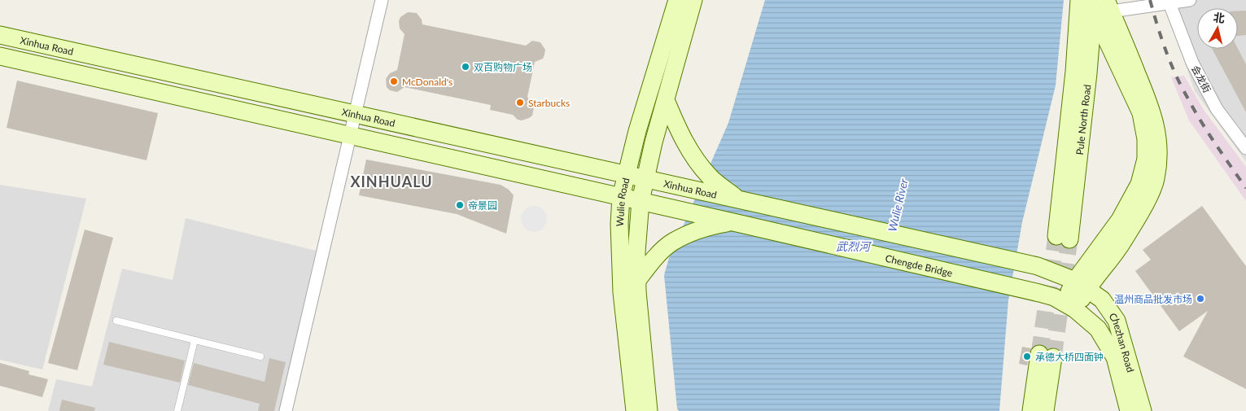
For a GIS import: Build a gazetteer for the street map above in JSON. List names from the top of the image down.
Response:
{
  "streets": {
    "main road": [
      "Xinhua Road",
      "Pule North Road",
      "Wulie Road",
      "Chengde Bridge",
      "Chezhan Road"
    ],
    "street": ["会龙街"]
  },
  "crossings": [
    ["Xinhua Road", "Wulie Road"],
    ["Xinhua Road", "Chengde Bridge"],
    ["Xinhua Road", "Chezhan Road"],
    ["Chengde Bridge", "Chezhan Road"]
  ],
  "districts": ["XINHUALU"],
  "water": ["Wulie River", "武烈河"],
  "places": [
    "双百购物广场",
    "McDonald's",
    "Starbucks",
    "帝景园",
    "温州商品批发市场",
    "承德大桥四面钟"
  ],
  "north": "top"
}
